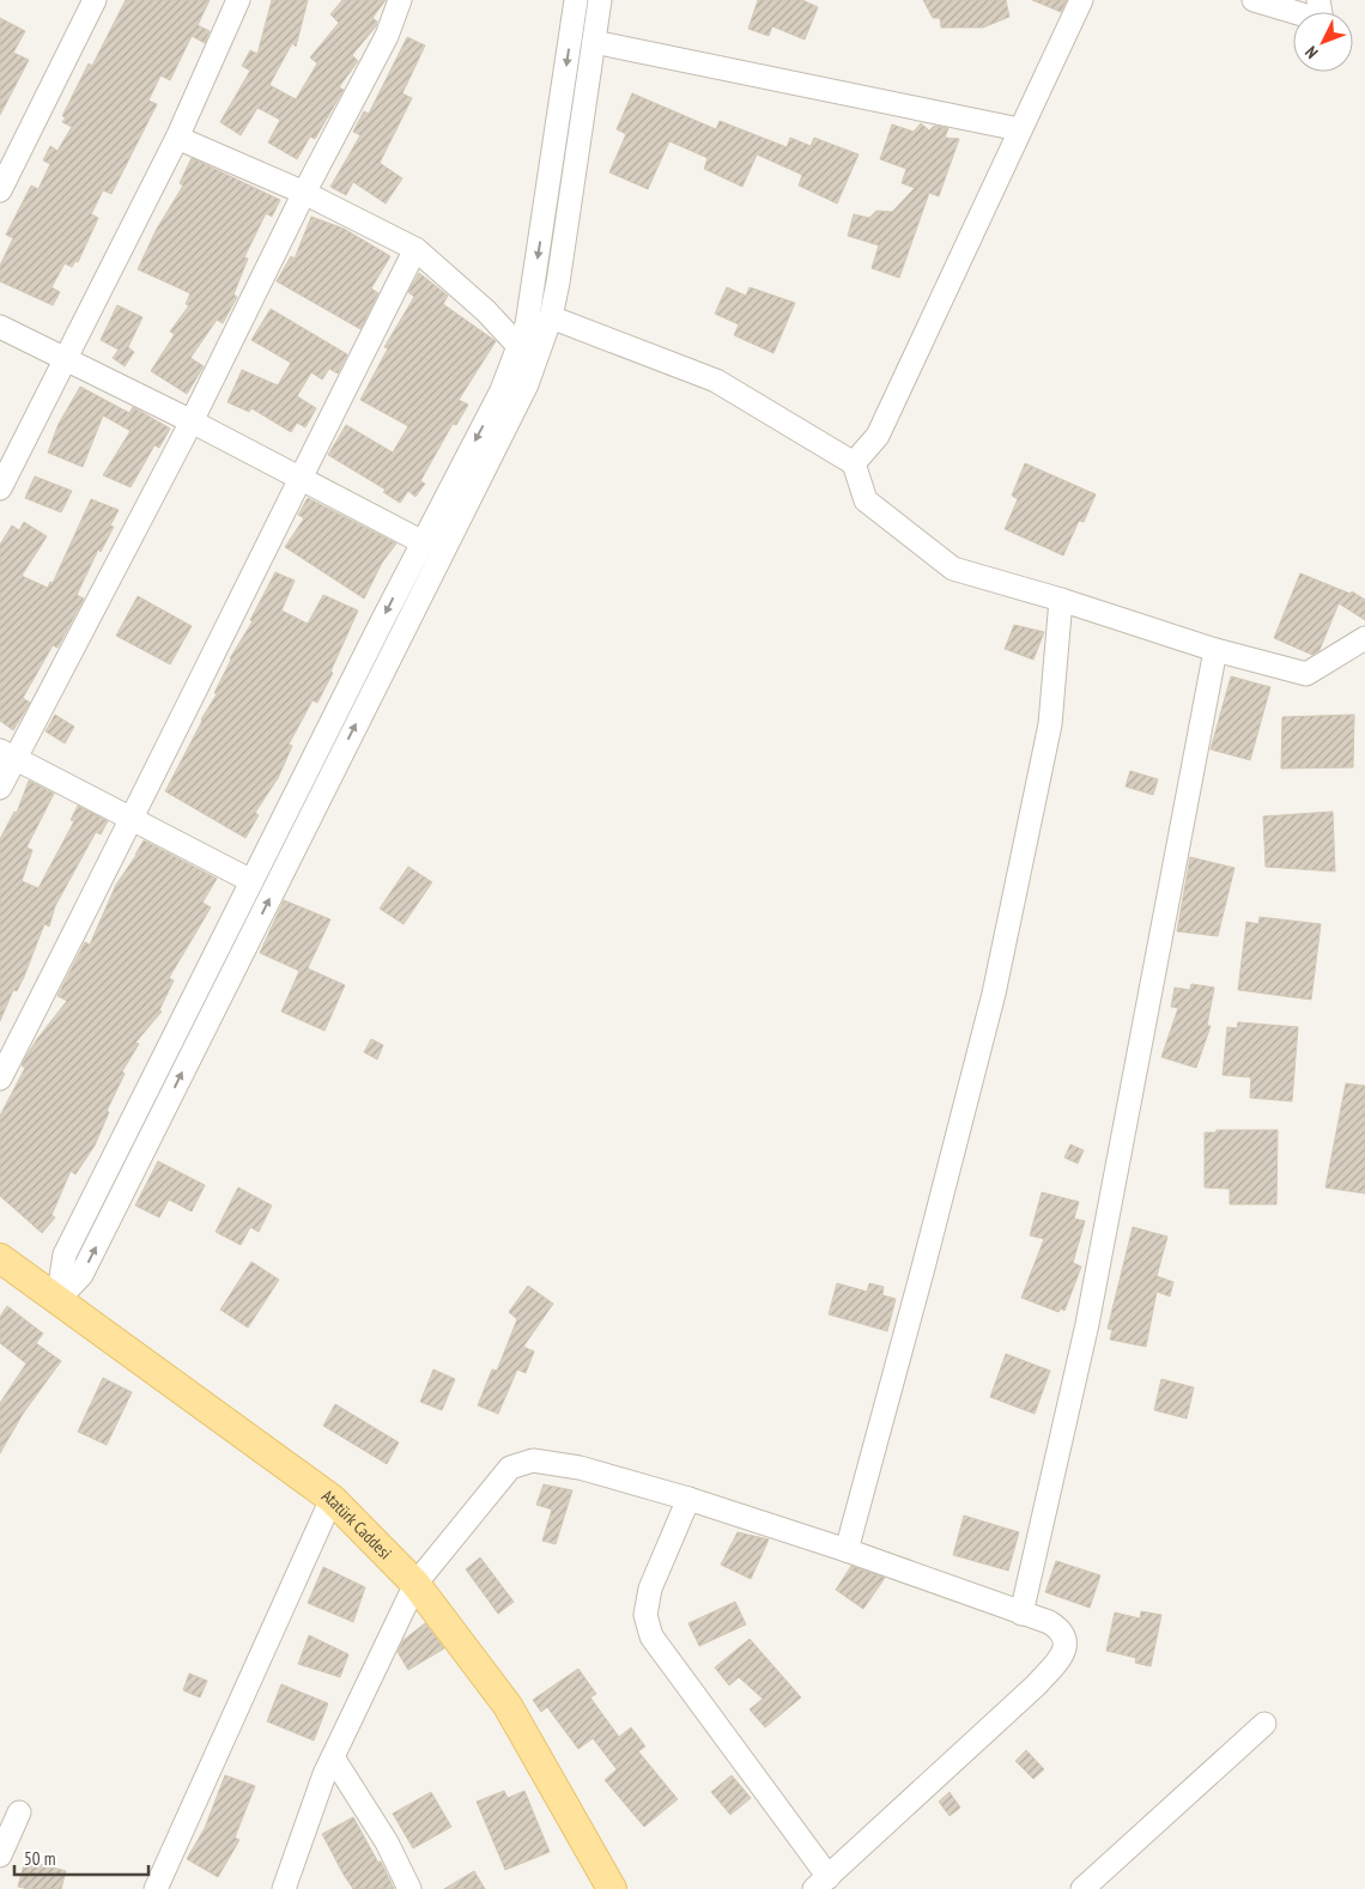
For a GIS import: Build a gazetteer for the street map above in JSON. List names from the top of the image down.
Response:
{
  "streets": {
    "main road": ["Atatürk Caddesi"]
  },
  "scale_bar": "50 m",
  "north": "bottom left"
}
